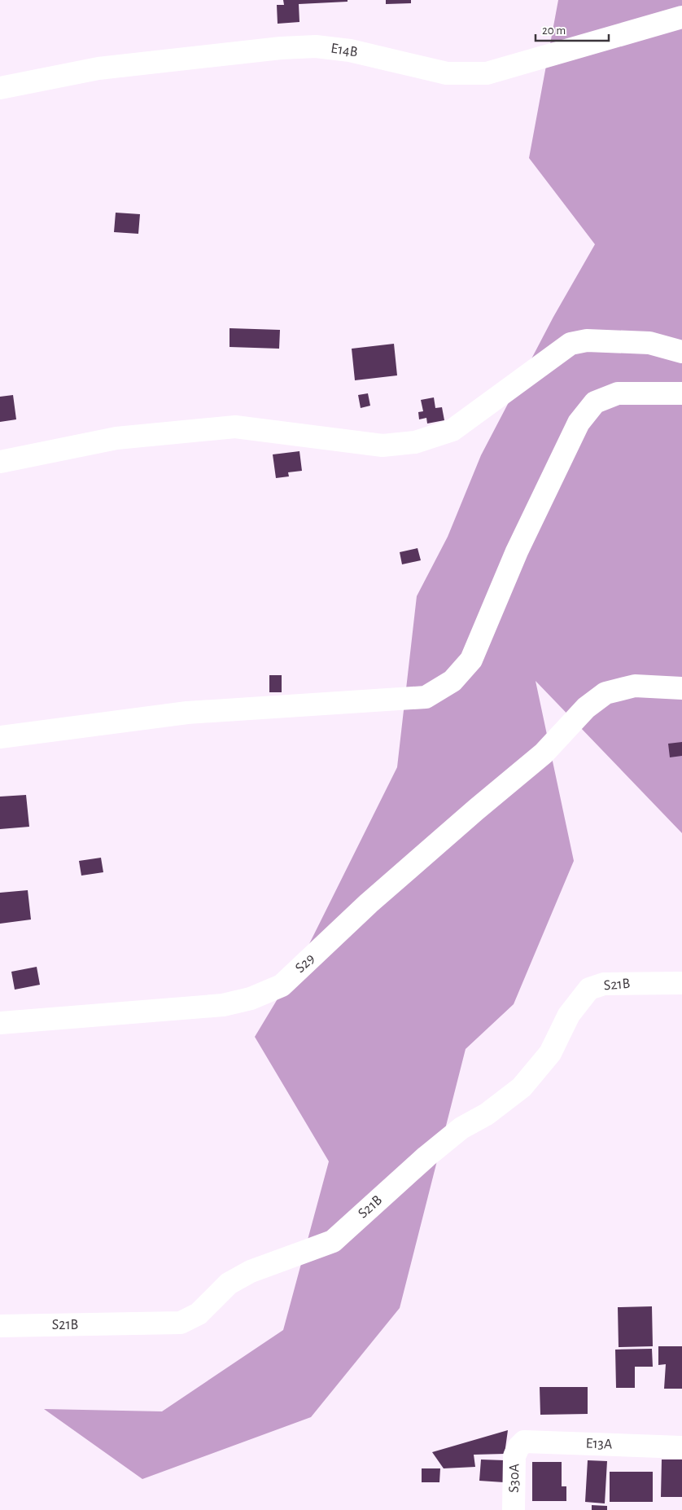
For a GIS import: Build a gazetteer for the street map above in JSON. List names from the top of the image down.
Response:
{
  "streets": {
    "street": [
      "E14B",
      "S29",
      "S21B",
      "E13A",
      "S30A"
    ]
  },
  "crossings": [
    ["E13A", "S30A"]
  ],
  "scale_bar": "20 m"
}
